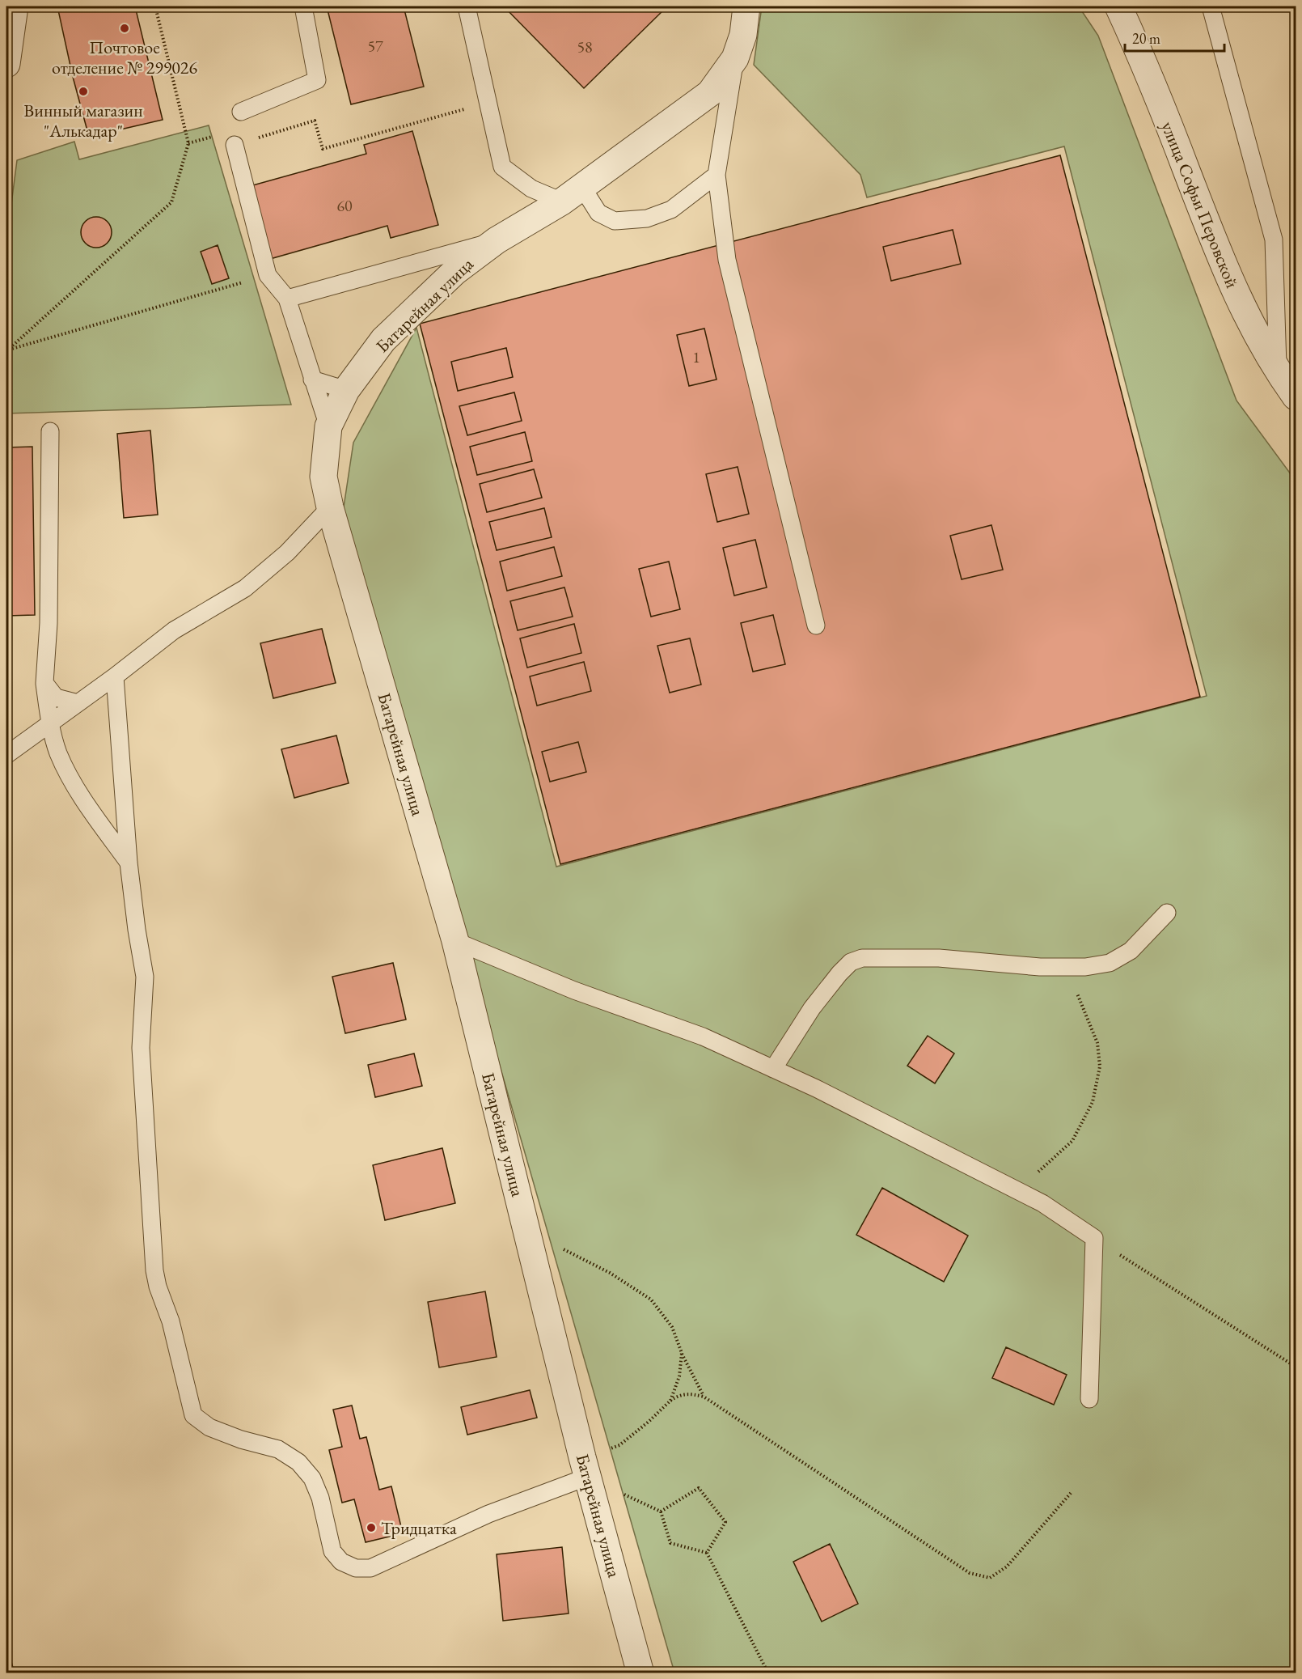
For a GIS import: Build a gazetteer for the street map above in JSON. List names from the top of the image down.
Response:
{
  "streets": {
    "street": ["улица Софьи Перовской", "Батарейная улица"]
  },
  "places": ["Почтовое отделение № 299026", "Винный магазин \"Алькадар\"", "Тридцатка"],
  "house_numbers": [
    "57",
    "58",
    "60",
    "1"
  ],
  "scale_bar": "20 m"
}
